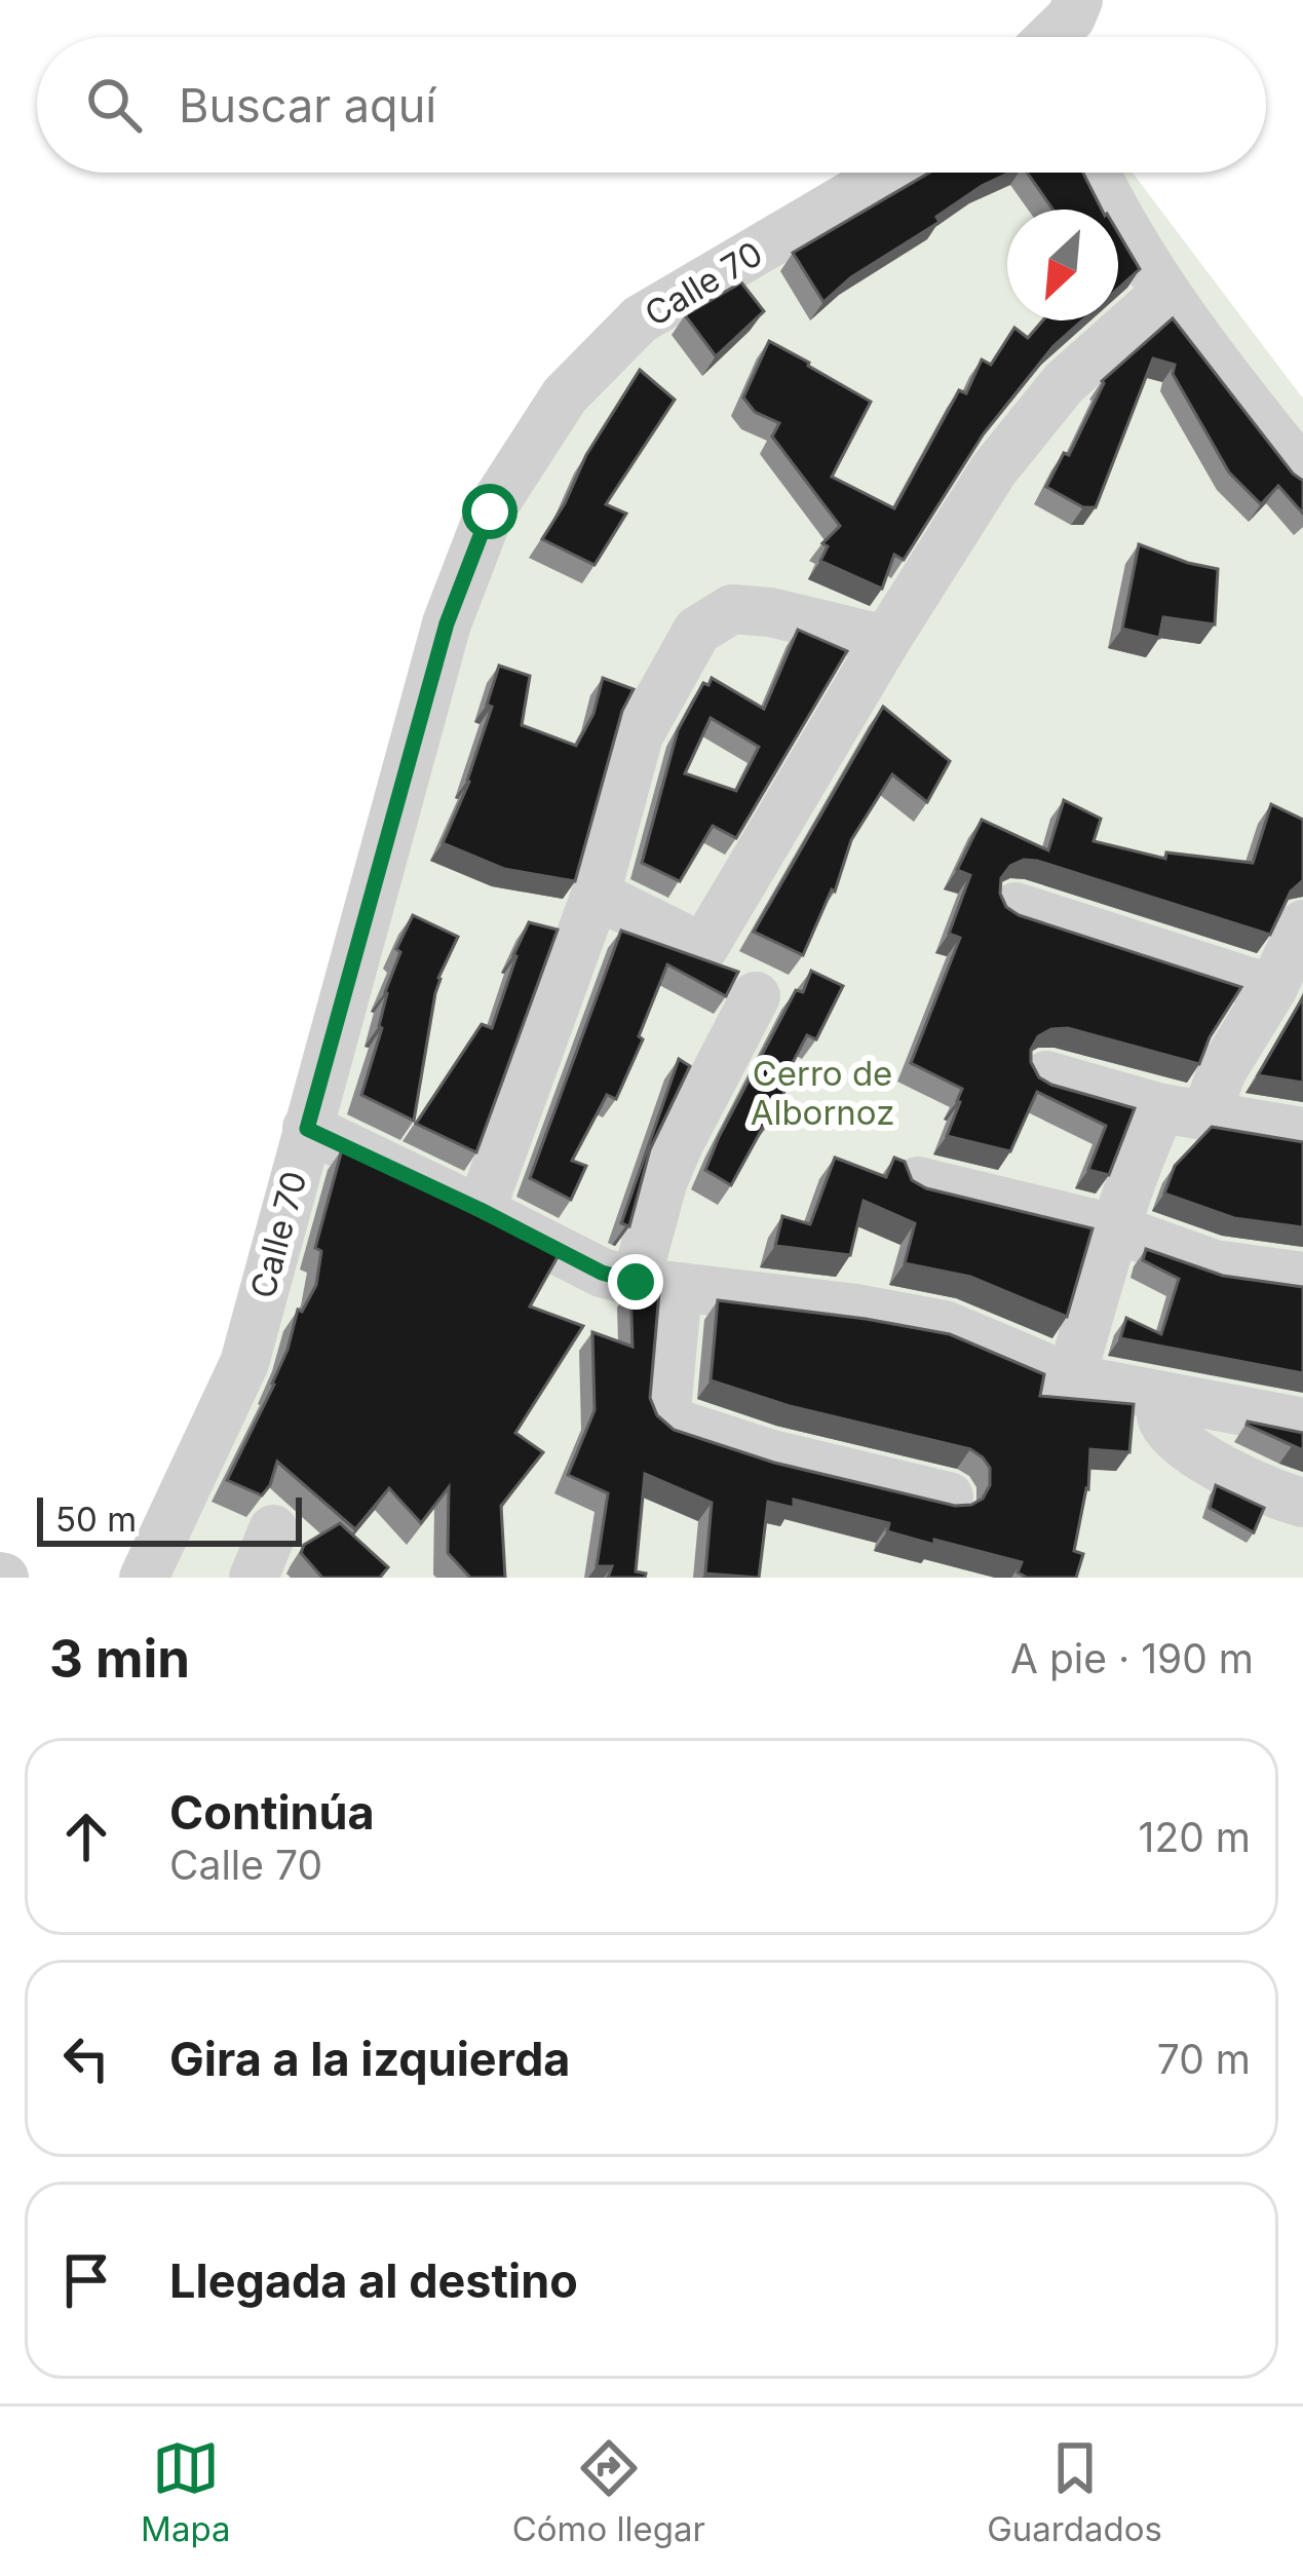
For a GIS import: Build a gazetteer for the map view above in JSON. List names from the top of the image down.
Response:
{
  "streets": {
    "street": ["Calle 70"]
  },
  "parks": ["Cerro de Albornoz"],
  "scale_bar": "50 m",
  "north": "bottom left",
  "page": {
    "search": "Buscar aquí",
    "scale": "50 m",
    "heading": ["3 min", "A pie · 190 m"],
    "list": [
      ["Continúa", "Calle 70", "120 m"],
      ["Gira a la izquierda", "70 m"],
      "Llegada al destino"
    ],
    "nav": ["Mapa", "Cómo llegar", "Guardados"]
  }
}
